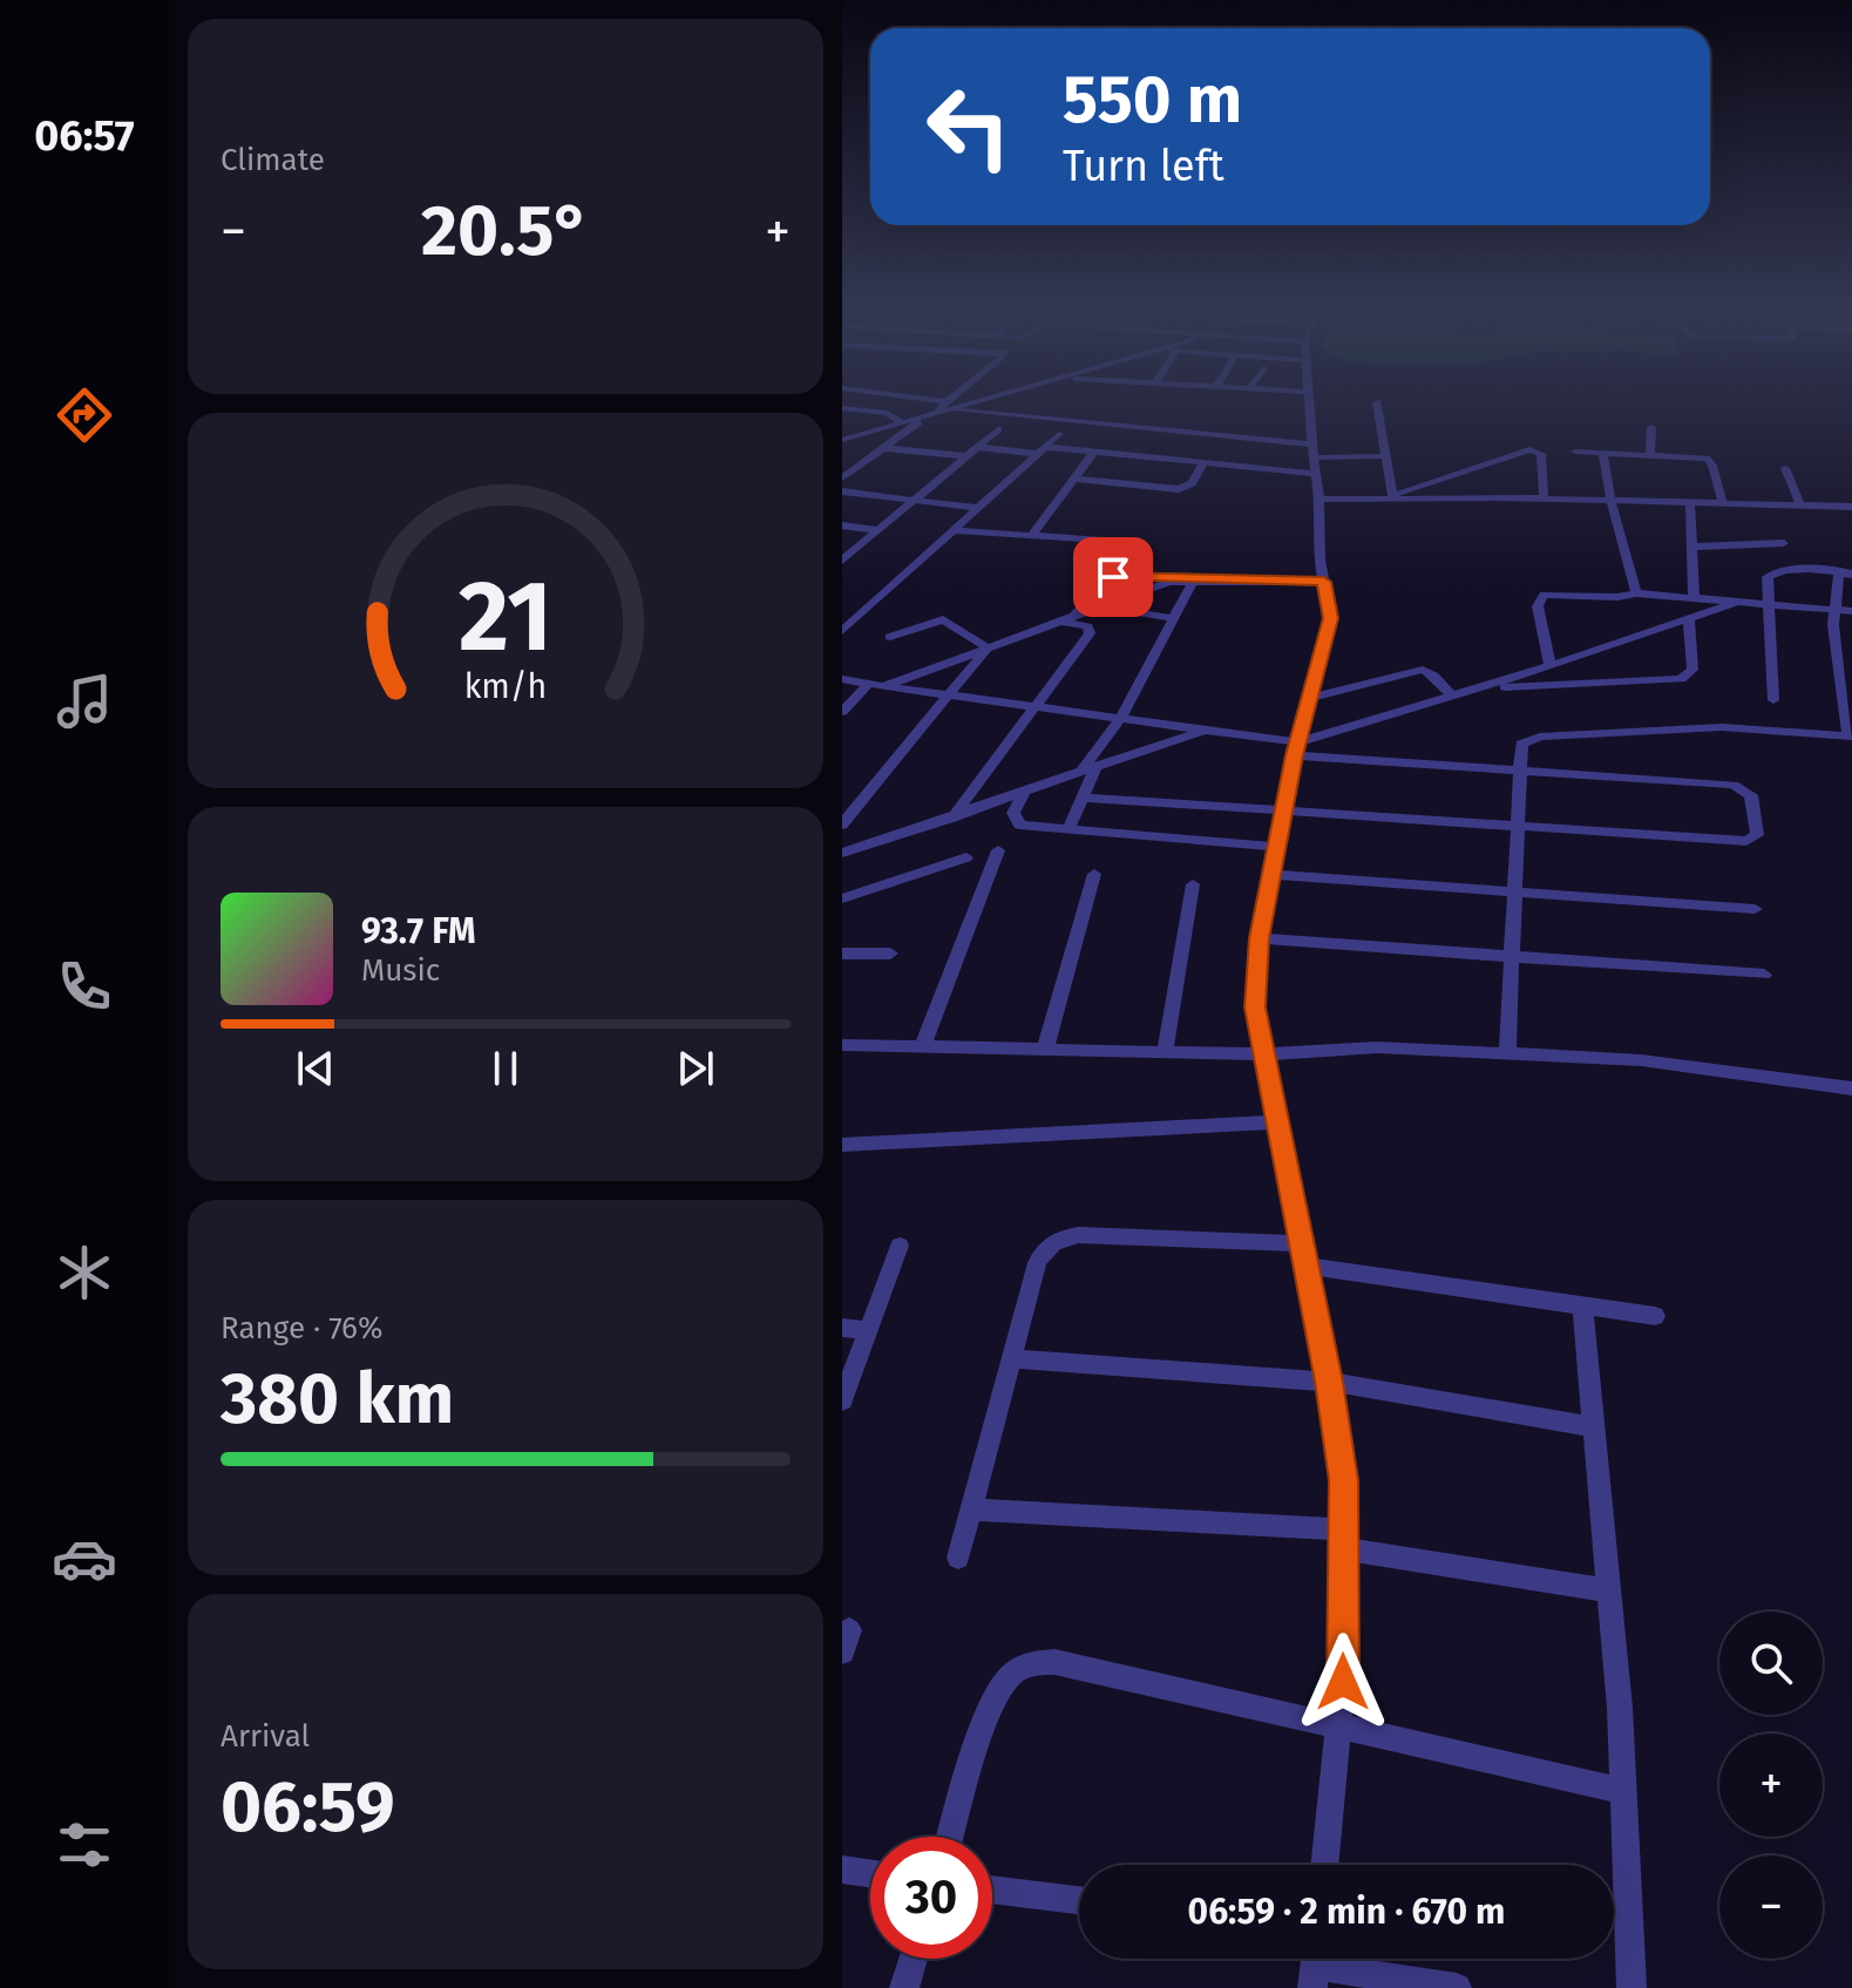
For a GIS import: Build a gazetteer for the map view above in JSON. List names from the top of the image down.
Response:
{
  "page": {
    "tabs": "06:57",
    "tile": [
      "Climate",
      ["Range · 76%", "380 km"],
      ["Arrival", "06:59"]
    ],
    "turn": ["550 m", "Turn left"],
    "heat": ["−", "20.5°", "+"],
    "song": ["93.7 FM", "Music"],
    "map_buttons": ["+", "−"],
    "limit": "30",
    "trip": "06:59 · 2 min · 670 m",
    "gauge": ["21", "km/h"]
  }
}
